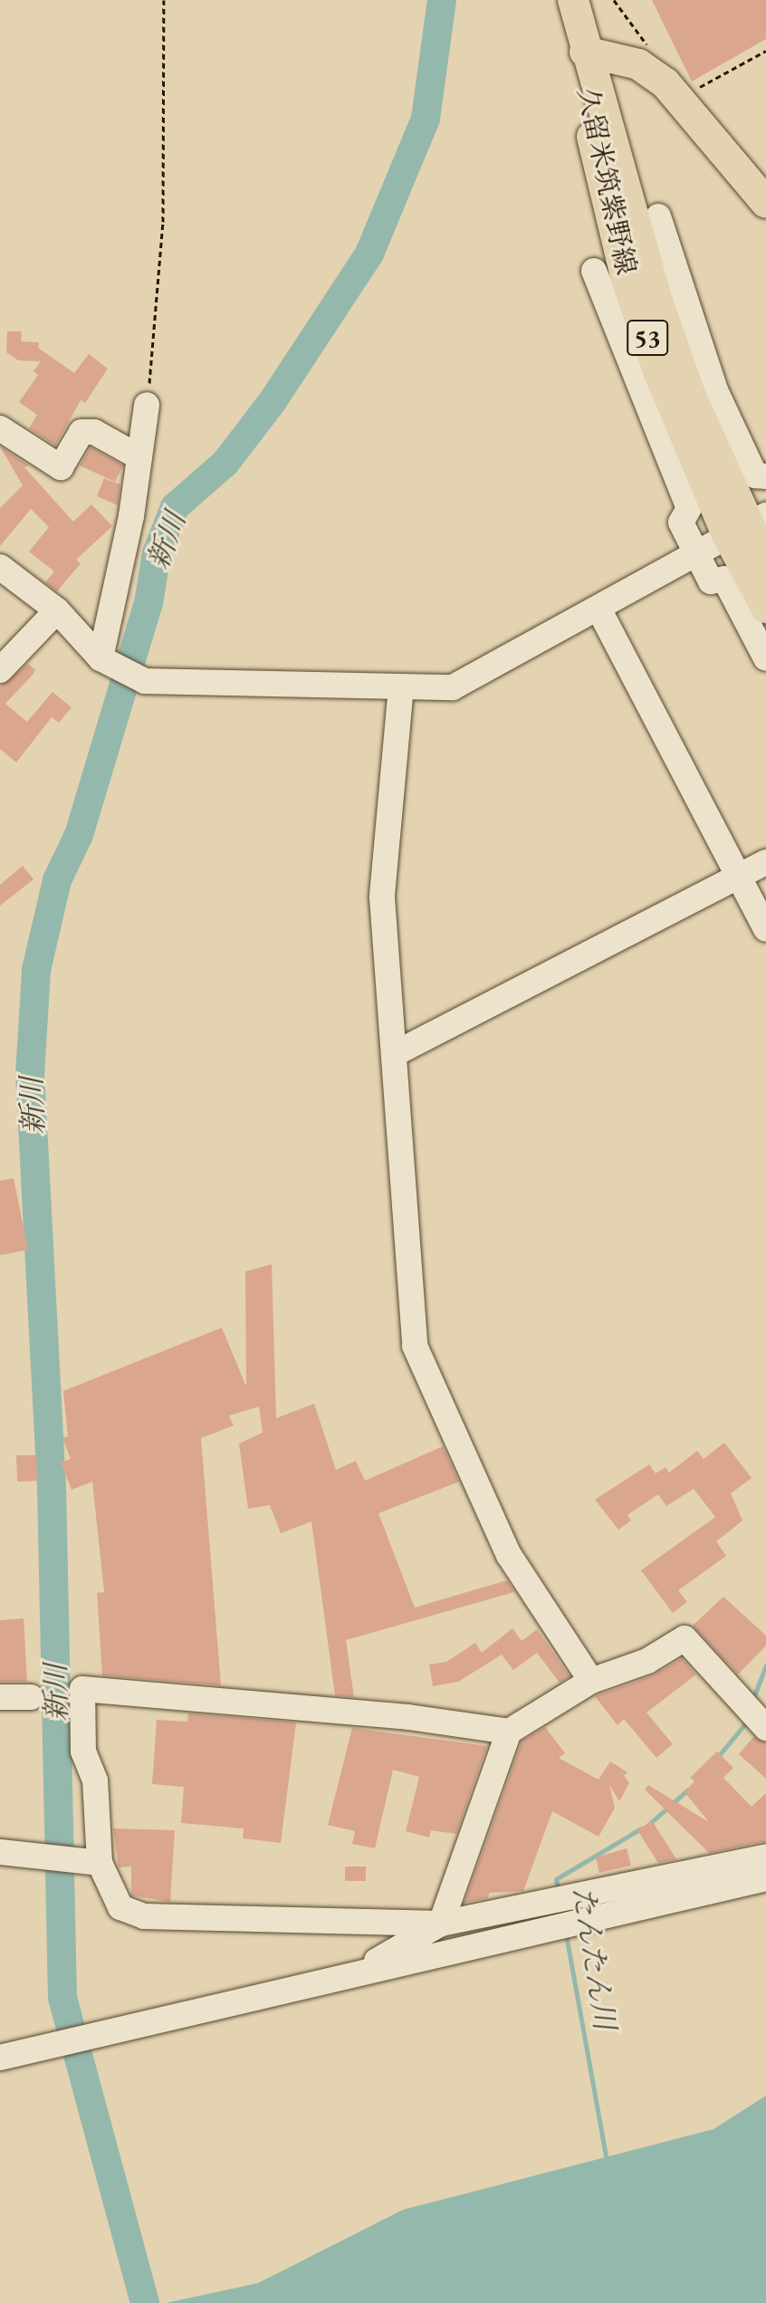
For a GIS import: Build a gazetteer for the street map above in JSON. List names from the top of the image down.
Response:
{
  "streets": {
    "main road": ["久留米筑紫野線", "53"]
  },
  "water": ["新川", "たんたん川"]
}
